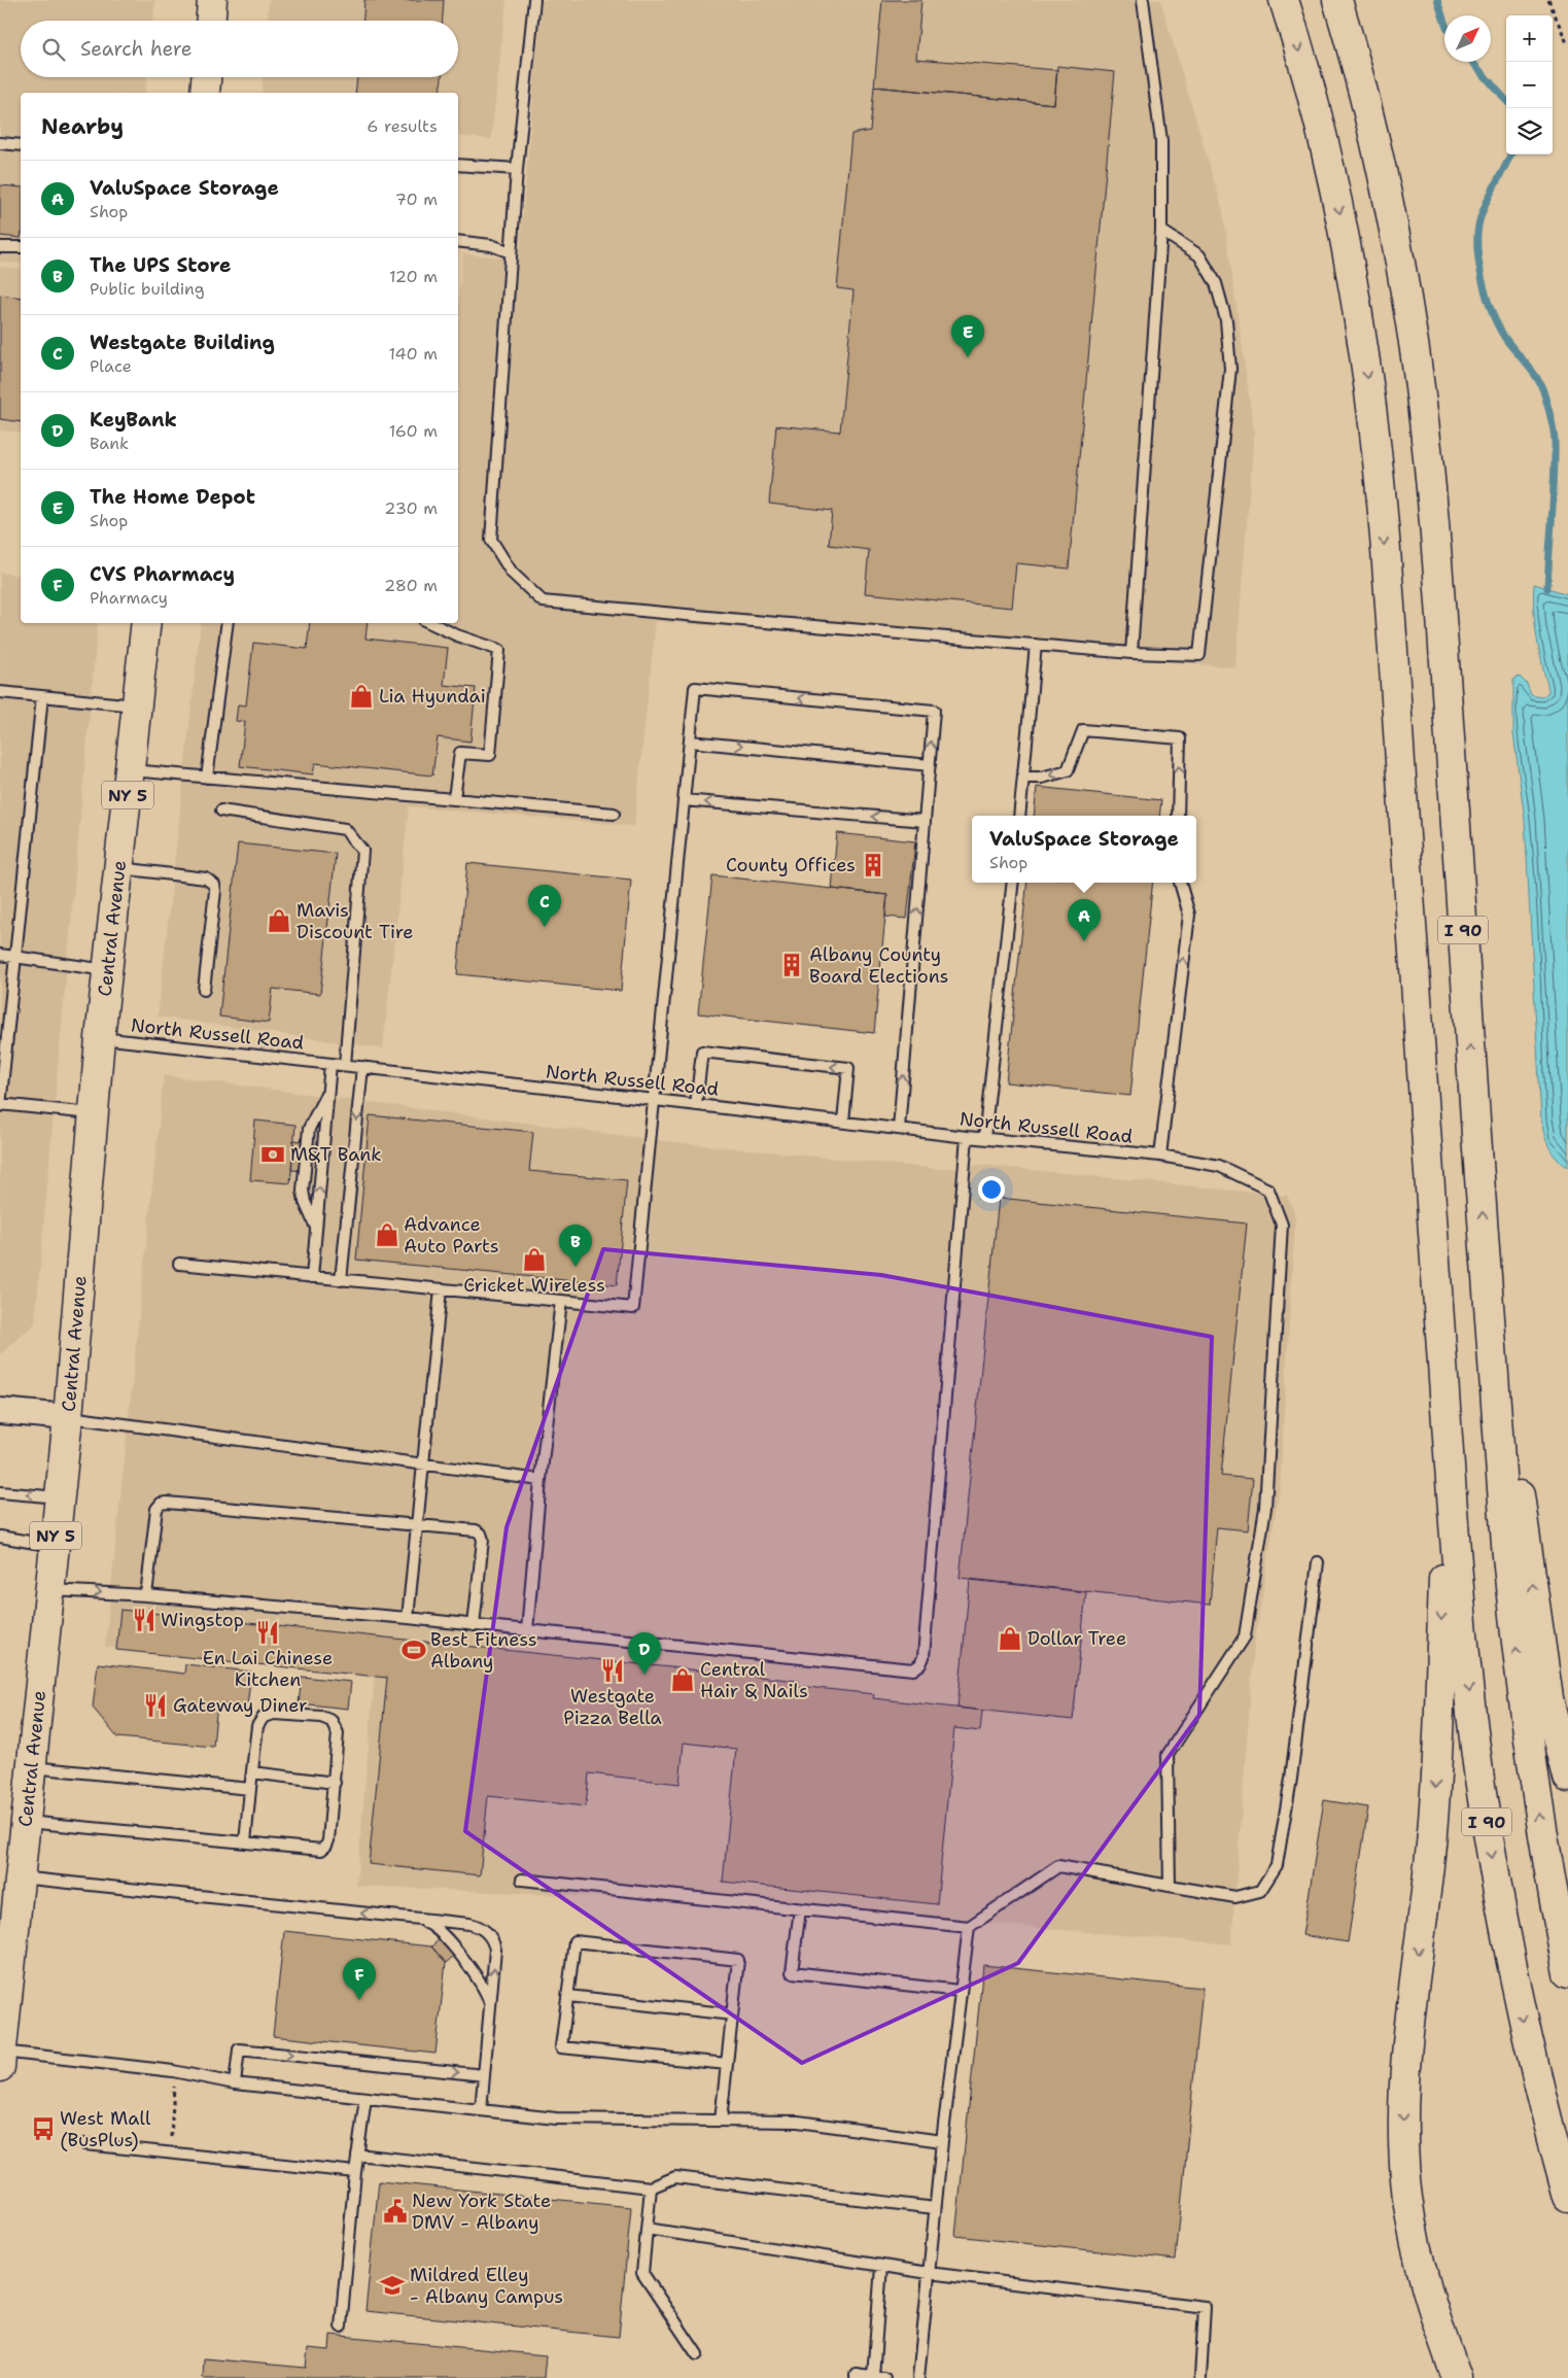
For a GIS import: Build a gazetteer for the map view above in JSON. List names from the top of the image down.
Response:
{
  "streets": {
    "main road": ["NY 5", "Central Avenue", "I 90"],
    "lane": ["North Russell Road"]
  },
  "crossings": [
    ["Central Avenue", "North Russell Road"]
  ],
  "places": {
    "shop": [
      "Lia Hyundai",
      "Mavis Discount Tire",
      "Advance Auto Parts",
      "Cricket Wireless",
      "Dollar Tree",
      "Central Hair & Nails"
    ],
    "building": ["County Offices", "Albany County Board Elections"],
    "bank": ["M&T Bank"],
    "restaurant": [
      "Wingstop",
      "En Lai Chinese Kitchen",
      "Westgate Pizza Bella",
      "Gateway Diner"
    ],
    "sports": ["Best Fitness Albany"],
    "bus stop": ["West Mall (BusPlus)"],
    "public building": ["New York State DMV - Albany"],
    "school or university": ["Mildred Elley - Albany Campus"]
  },
  "north": "top right",
  "page": {
    "map_buttons": ["+", "−"],
    "search": "Search here",
    "heading": ["Nearby", "6 results"],
    "list": [
      {
        "mark": "A",
        "name": "ValuSpace Storage",
        "note": "Shop",
        "value": "70 m"
      },
      {
        "mark": "B",
        "name": "The UPS Store",
        "note": "Public building",
        "value": "120 m"
      },
      {
        "mark": "C",
        "name": "Westgate Building",
        "note": "Place",
        "value": "140 m"
      },
      {
        "mark": "D",
        "name": "KeyBank",
        "note": "Bank",
        "value": "160 m"
      },
      {
        "mark": "E",
        "name": "The Home Depot",
        "note": "Shop",
        "value": "230 m"
      },
      {
        "mark": "F",
        "name": "CVS Pharmacy",
        "note": "Pharmacy",
        "value": "280 m"
      }
    ],
    "pins": [
      "E",
      "C",
      "A",
      "B",
      "D",
      "F"
    ],
    "popup": ["ValuSpace Storage", "Shop"]
  }
}
